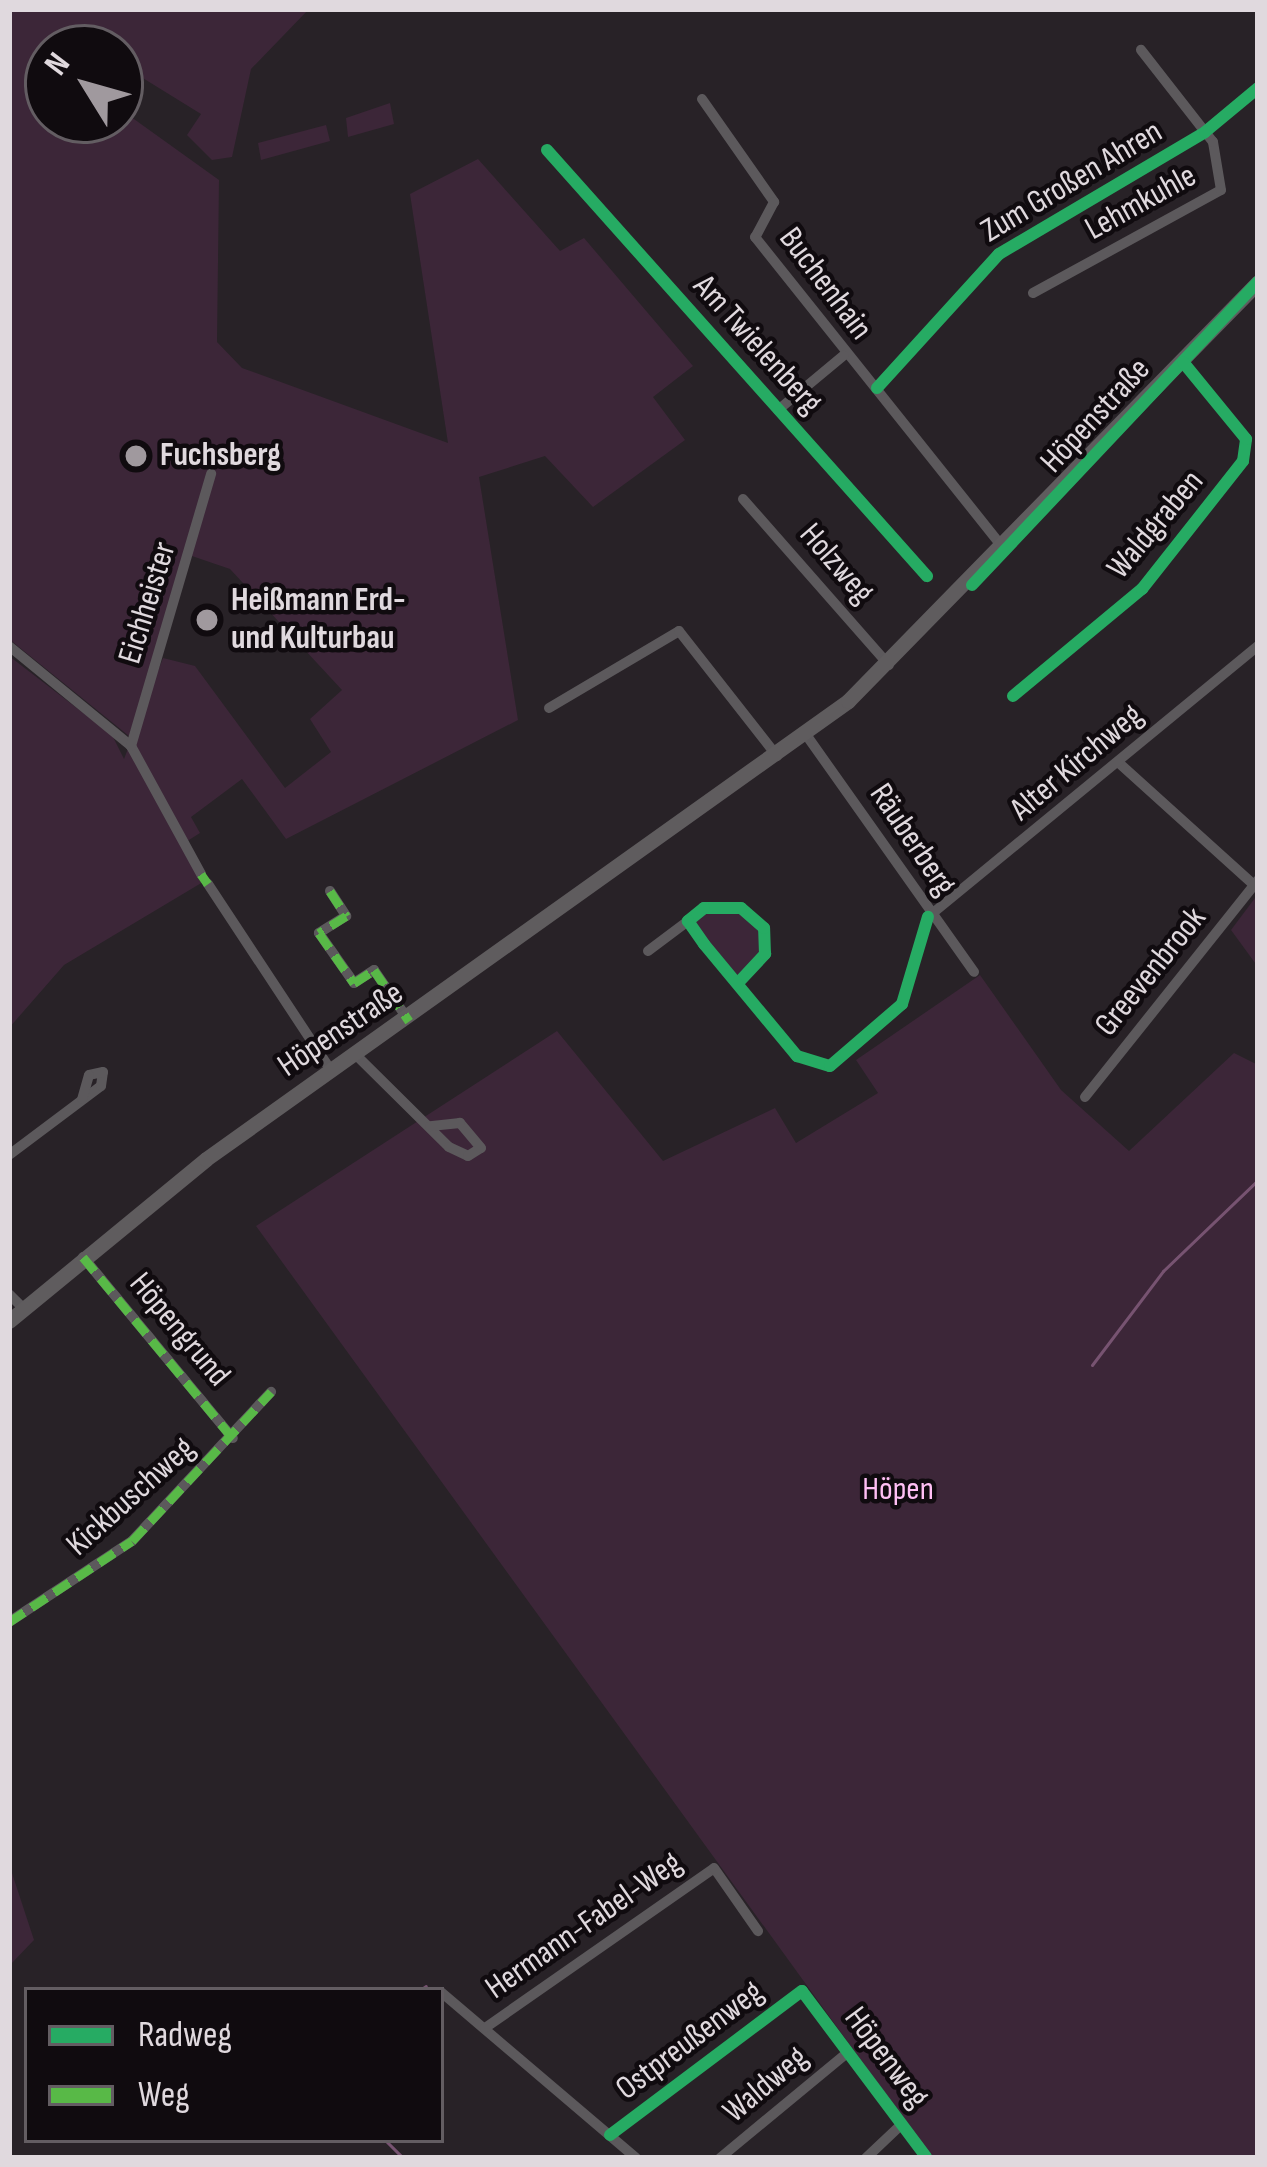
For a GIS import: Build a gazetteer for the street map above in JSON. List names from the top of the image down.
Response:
{
  "streets": {
    "main road": ["Höpenstraße"],
    "street": [
      "Zum Großen Ahren",
      "Lehmkuhle",
      "Buchenhain",
      "Am Twielenberg",
      "Waldgraben",
      "Holzweg",
      "Eichheister",
      "Alter Kirchweg",
      "Räuberberg",
      "Greevenbrook",
      "Höpengrund",
      "Kickbuschweg",
      "Hermann-Fabel-Weg",
      "Ostpreußenweg",
      "Höpenweg",
      "Waldweg"
    ]
  },
  "crossings": [
    ["Zum Großen Ahren", "Lehmkuhle"],
    ["Zum Großen Ahren", "Buchenhain"],
    ["Buchenhain", "Am Twielenberg"],
    ["Buchenhain", "Höpenstraße"],
    ["Höpenstraße", "Waldgraben"],
    ["Höpenstraße", "Holzweg"],
    ["Höpenstraße", "Räuberberg"],
    ["Höpenstraße", "Höpengrund"],
    ["Alter Kirchweg", "Räuberberg"],
    ["Höpengrund", "Kickbuschweg"],
    ["Ostpreußenweg", "Höpenweg"],
    ["Höpenweg", "Waldweg"]
  ],
  "parks": ["Höpen"],
  "places": ["Fuchsberg", "Heißmann Erd- und Kulturbau"],
  "legend": ["Radweg", "Weg"],
  "north": "top left"
}
